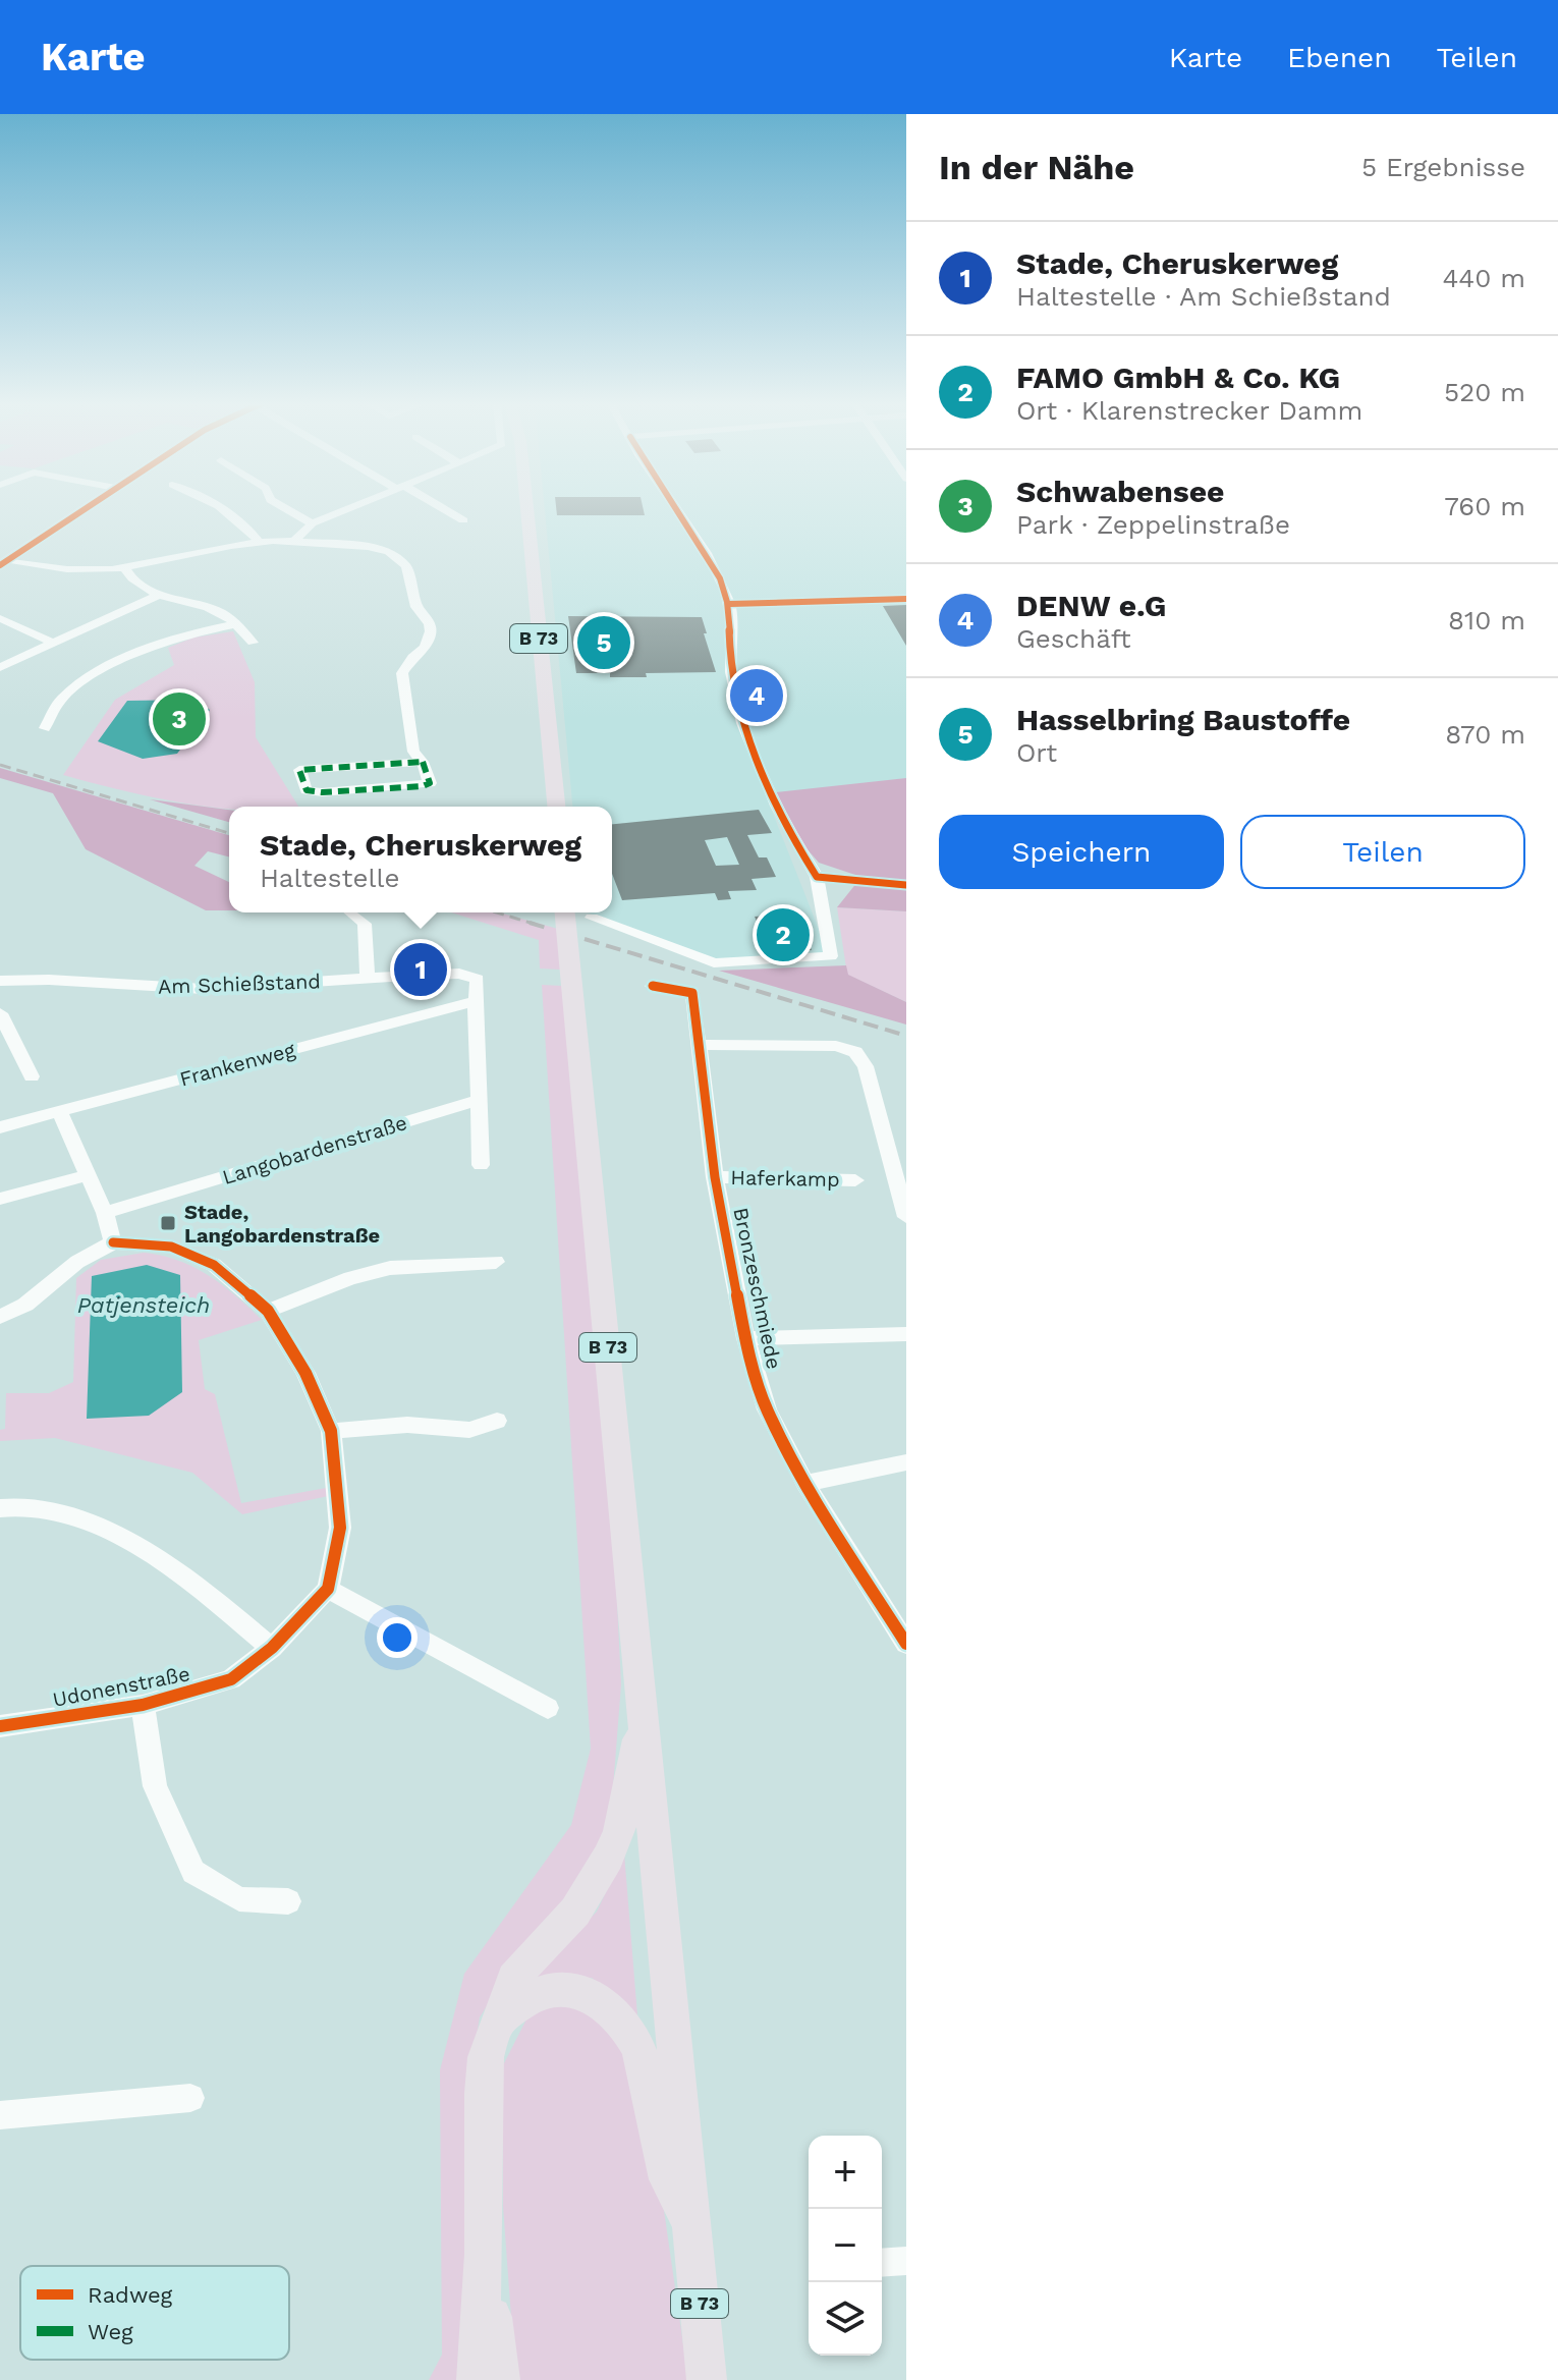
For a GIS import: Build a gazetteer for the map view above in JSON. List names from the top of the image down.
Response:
{
  "streets": {
    "main road": ["B 73"],
    "street": [
      "Am Schießstand",
      "Frankenweg",
      "Langobardenstraße",
      "Haferkamp",
      "Bronzeschmiede",
      "Udonenstraße"
    ]
  },
  "crossings": [
    ["Am Schießstand", "Frankenweg"],
    ["Haferkamp", "Bronzeschmiede"]
  ],
  "water": ["Patjensteich"],
  "places": {
    "transit": ["Stade, Langobardenstraße"]
  },
  "legend": ["Radweg", "Weg"],
  "page": {
    "header": "Karte",
    "nav": ["Karte", "Ebenen", "Teilen"],
    "heading": ["In der Nähe", "5 Ergebnisse"],
    "list": [
      {
        "mark": "1",
        "name": "Stade, Cheruskerweg",
        "note": "Haltestelle · Am Schießstand",
        "value": "440 m"
      },
      {
        "mark": "2",
        "name": "FAMO GmbH & Co. KG",
        "note": "Ort · Klarenstrecker Damm",
        "value": "520 m"
      },
      {
        "mark": "3",
        "name": "Schwabensee",
        "note": "Park · Zeppelinstraße",
        "value": "760 m"
      },
      {
        "mark": "4",
        "name": "DENW e.G",
        "note": "Geschäft",
        "value": "810 m"
      },
      {
        "mark": "5",
        "name": "Hasselbring Baustoffe",
        "note": "Ort",
        "value": "870 m"
      }
    ],
    "pins": [
      "5",
      "4",
      "3",
      "2",
      "1"
    ],
    "buttons": ["Speichern", "Teilen"],
    "popup": ["Stade, Cheruskerweg", "Haltestelle"],
    "map_buttons": ["+", "−"]
  }
}
